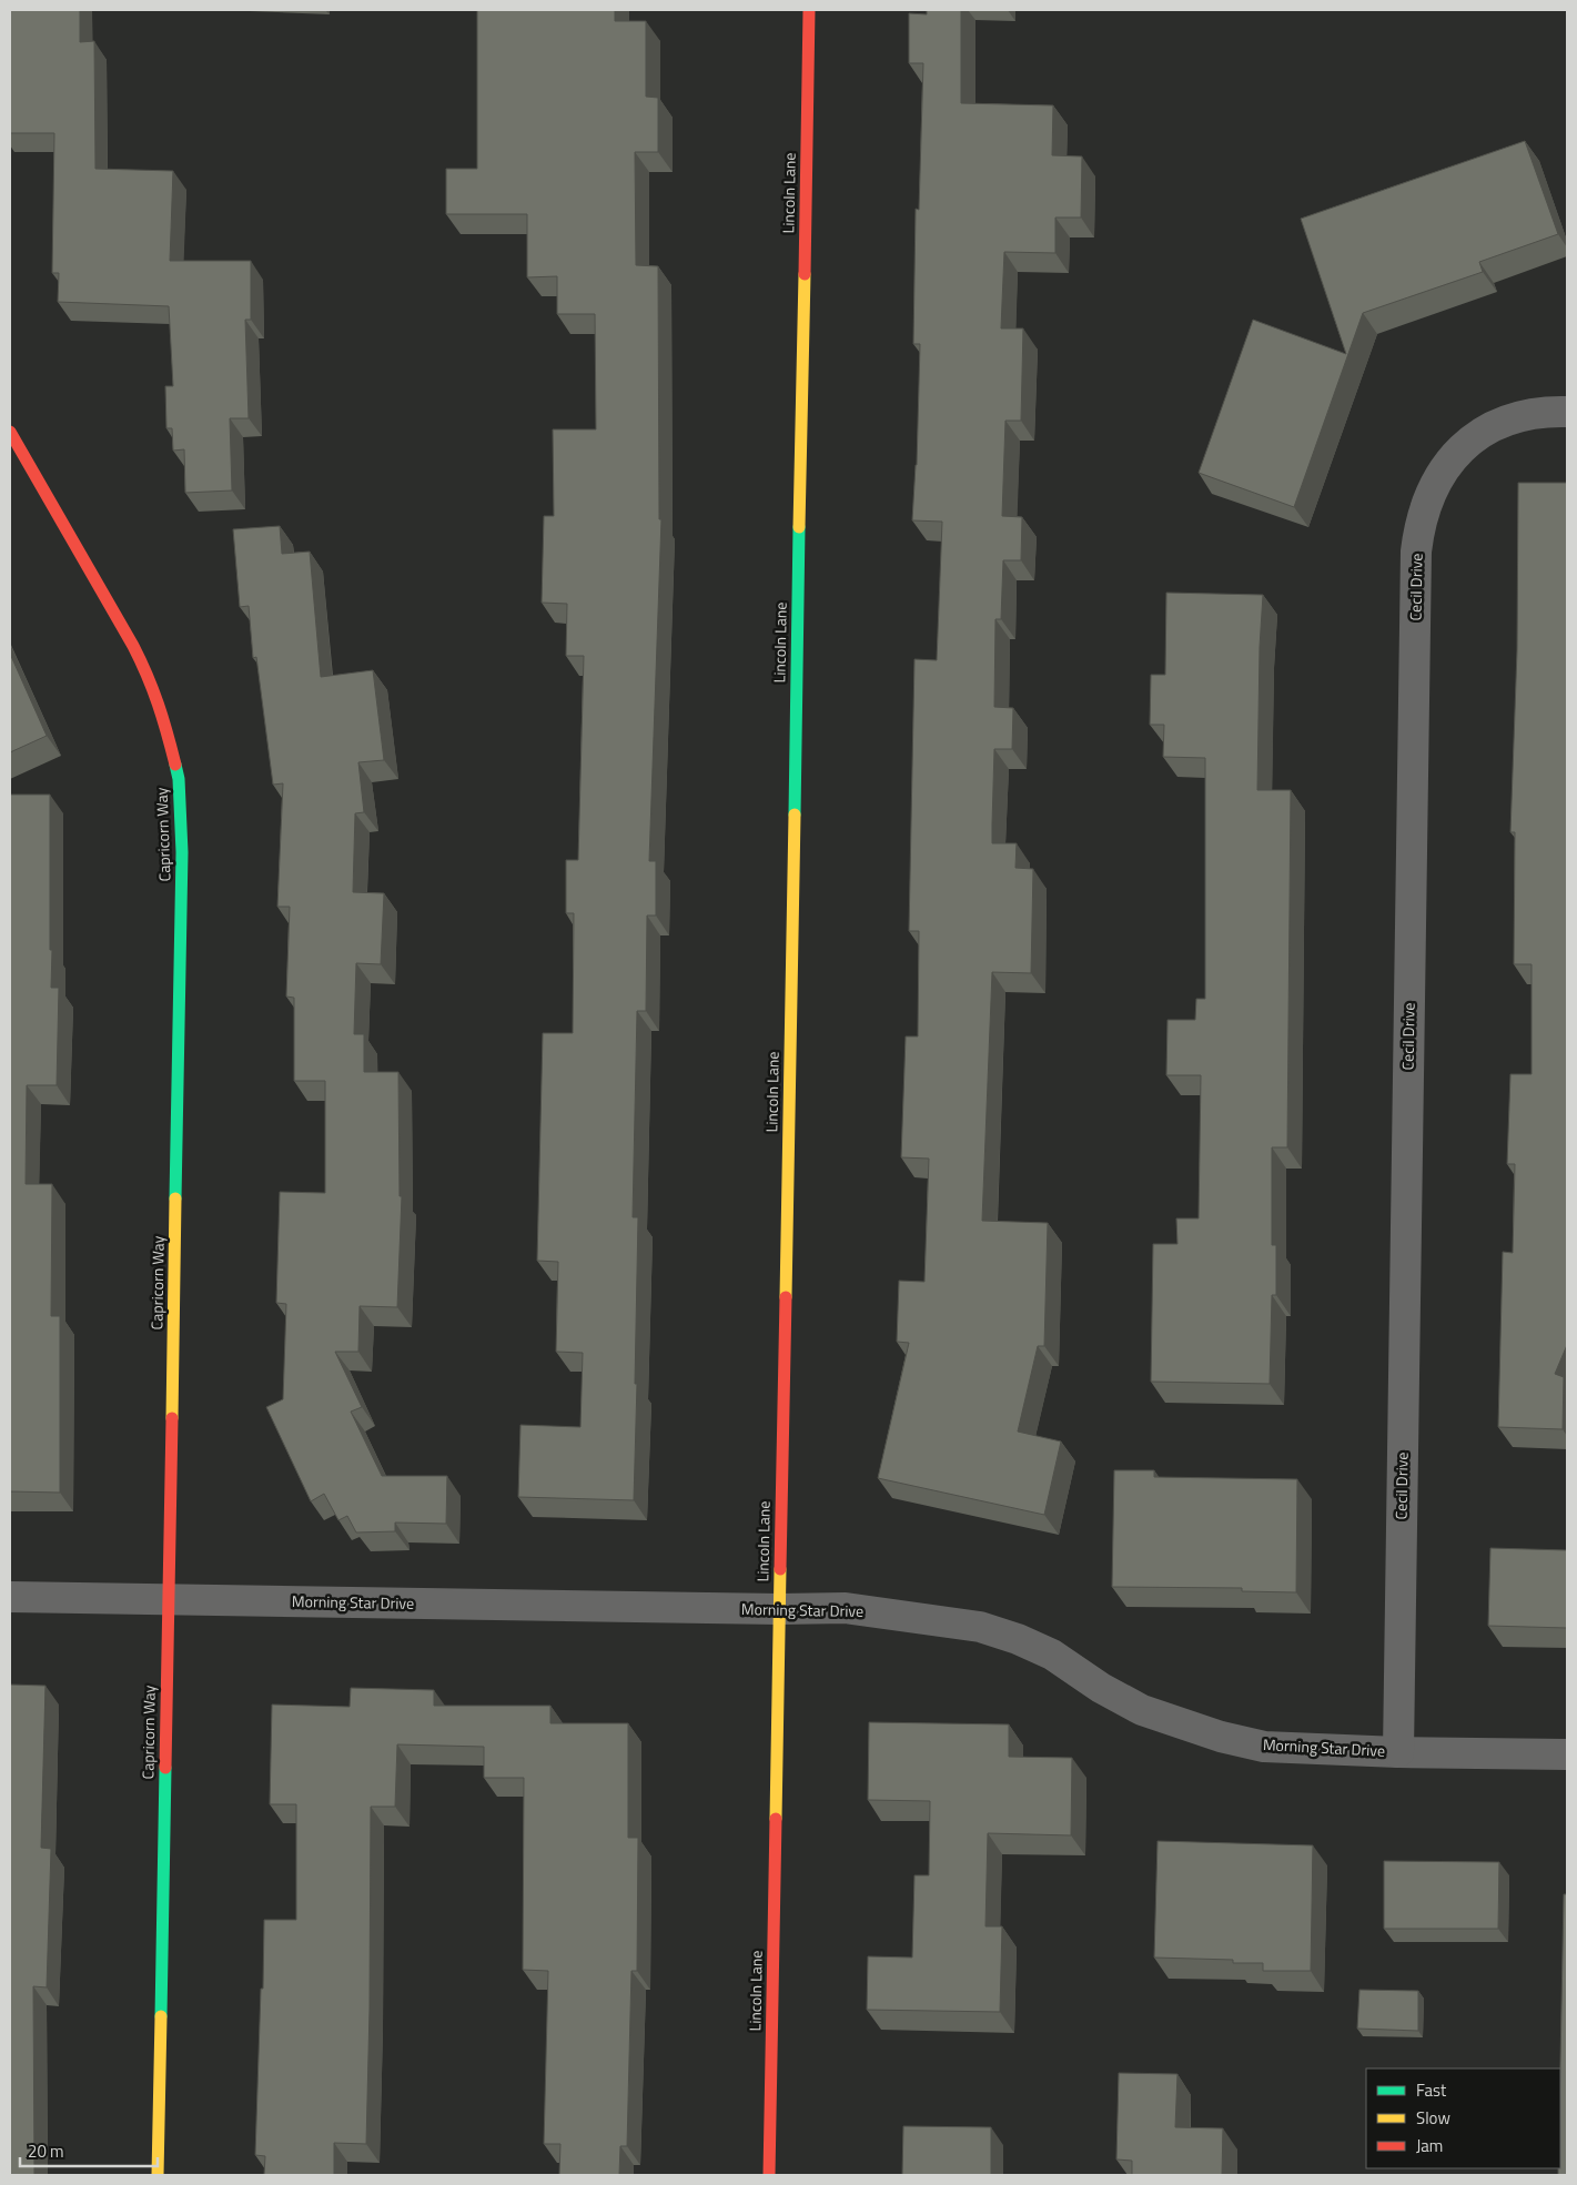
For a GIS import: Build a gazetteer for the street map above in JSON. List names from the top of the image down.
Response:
{
  "streets": {
    "street": [
      "Lincoln Lane",
      "Cecil Drive",
      "Capricorn Way",
      "Morning Star Drive"
    ]
  },
  "crossings": [
    ["Lincoln Lane", "Morning Star Drive"],
    ["Cecil Drive", "Morning Star Drive"],
    ["Capricorn Way", "Morning Star Drive"]
  ],
  "legend": ["Fast", "Slow", "Jam"],
  "scale_bar": "20 m"
}
